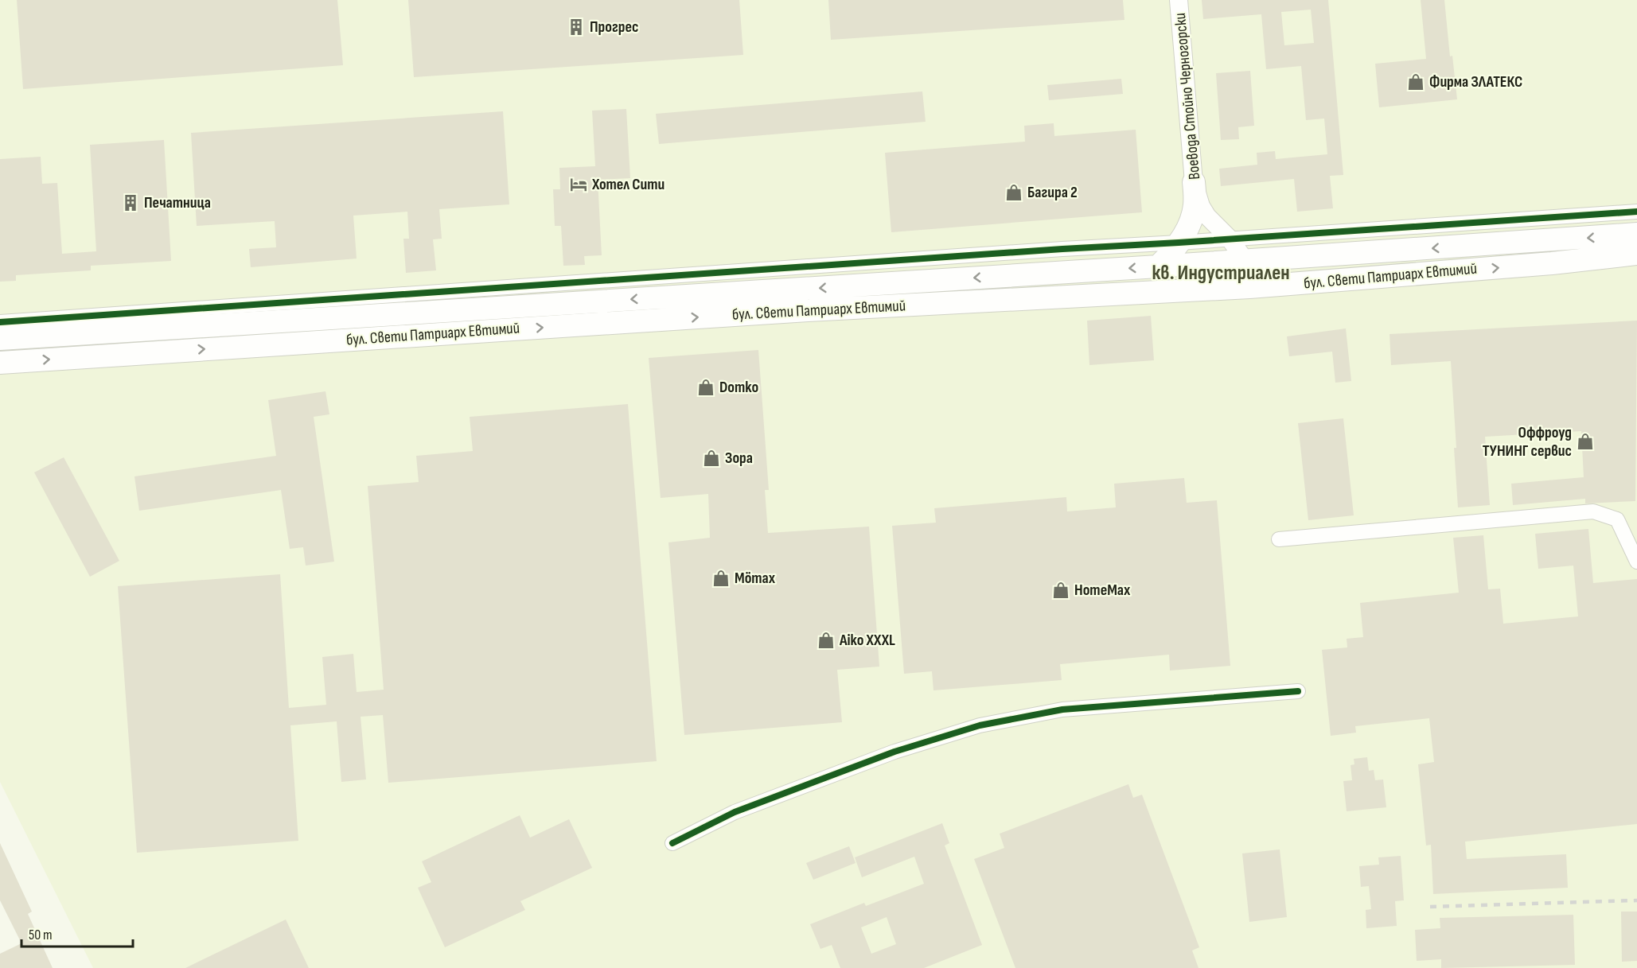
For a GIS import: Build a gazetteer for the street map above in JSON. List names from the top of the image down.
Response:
{
  "streets": {
    "main road": ["бул. Свети Патриарх Евтимий"],
    "street": ["Воевода Стойно Черногорски"]
  },
  "crossings": [
    ["Воевода Стойно Черногорски", "бул. Свети Патриарх Евтимий"]
  ],
  "districts": ["кв. Индустриален"],
  "places": {
    "building": ["Прогрес", "Печатница"],
    "shop": [
      "Фирма ЗЛАТЕКС",
      "Багира 2",
      "Domko",
      "Оффроуд ТУНИНГ сервис",
      "Зора",
      "Mömax",
      "HomeMax",
      "Aiko XXXL"
    ],
    "hotel": ["Хотел Сити"]
  },
  "scale_bar": "50 m"
}
